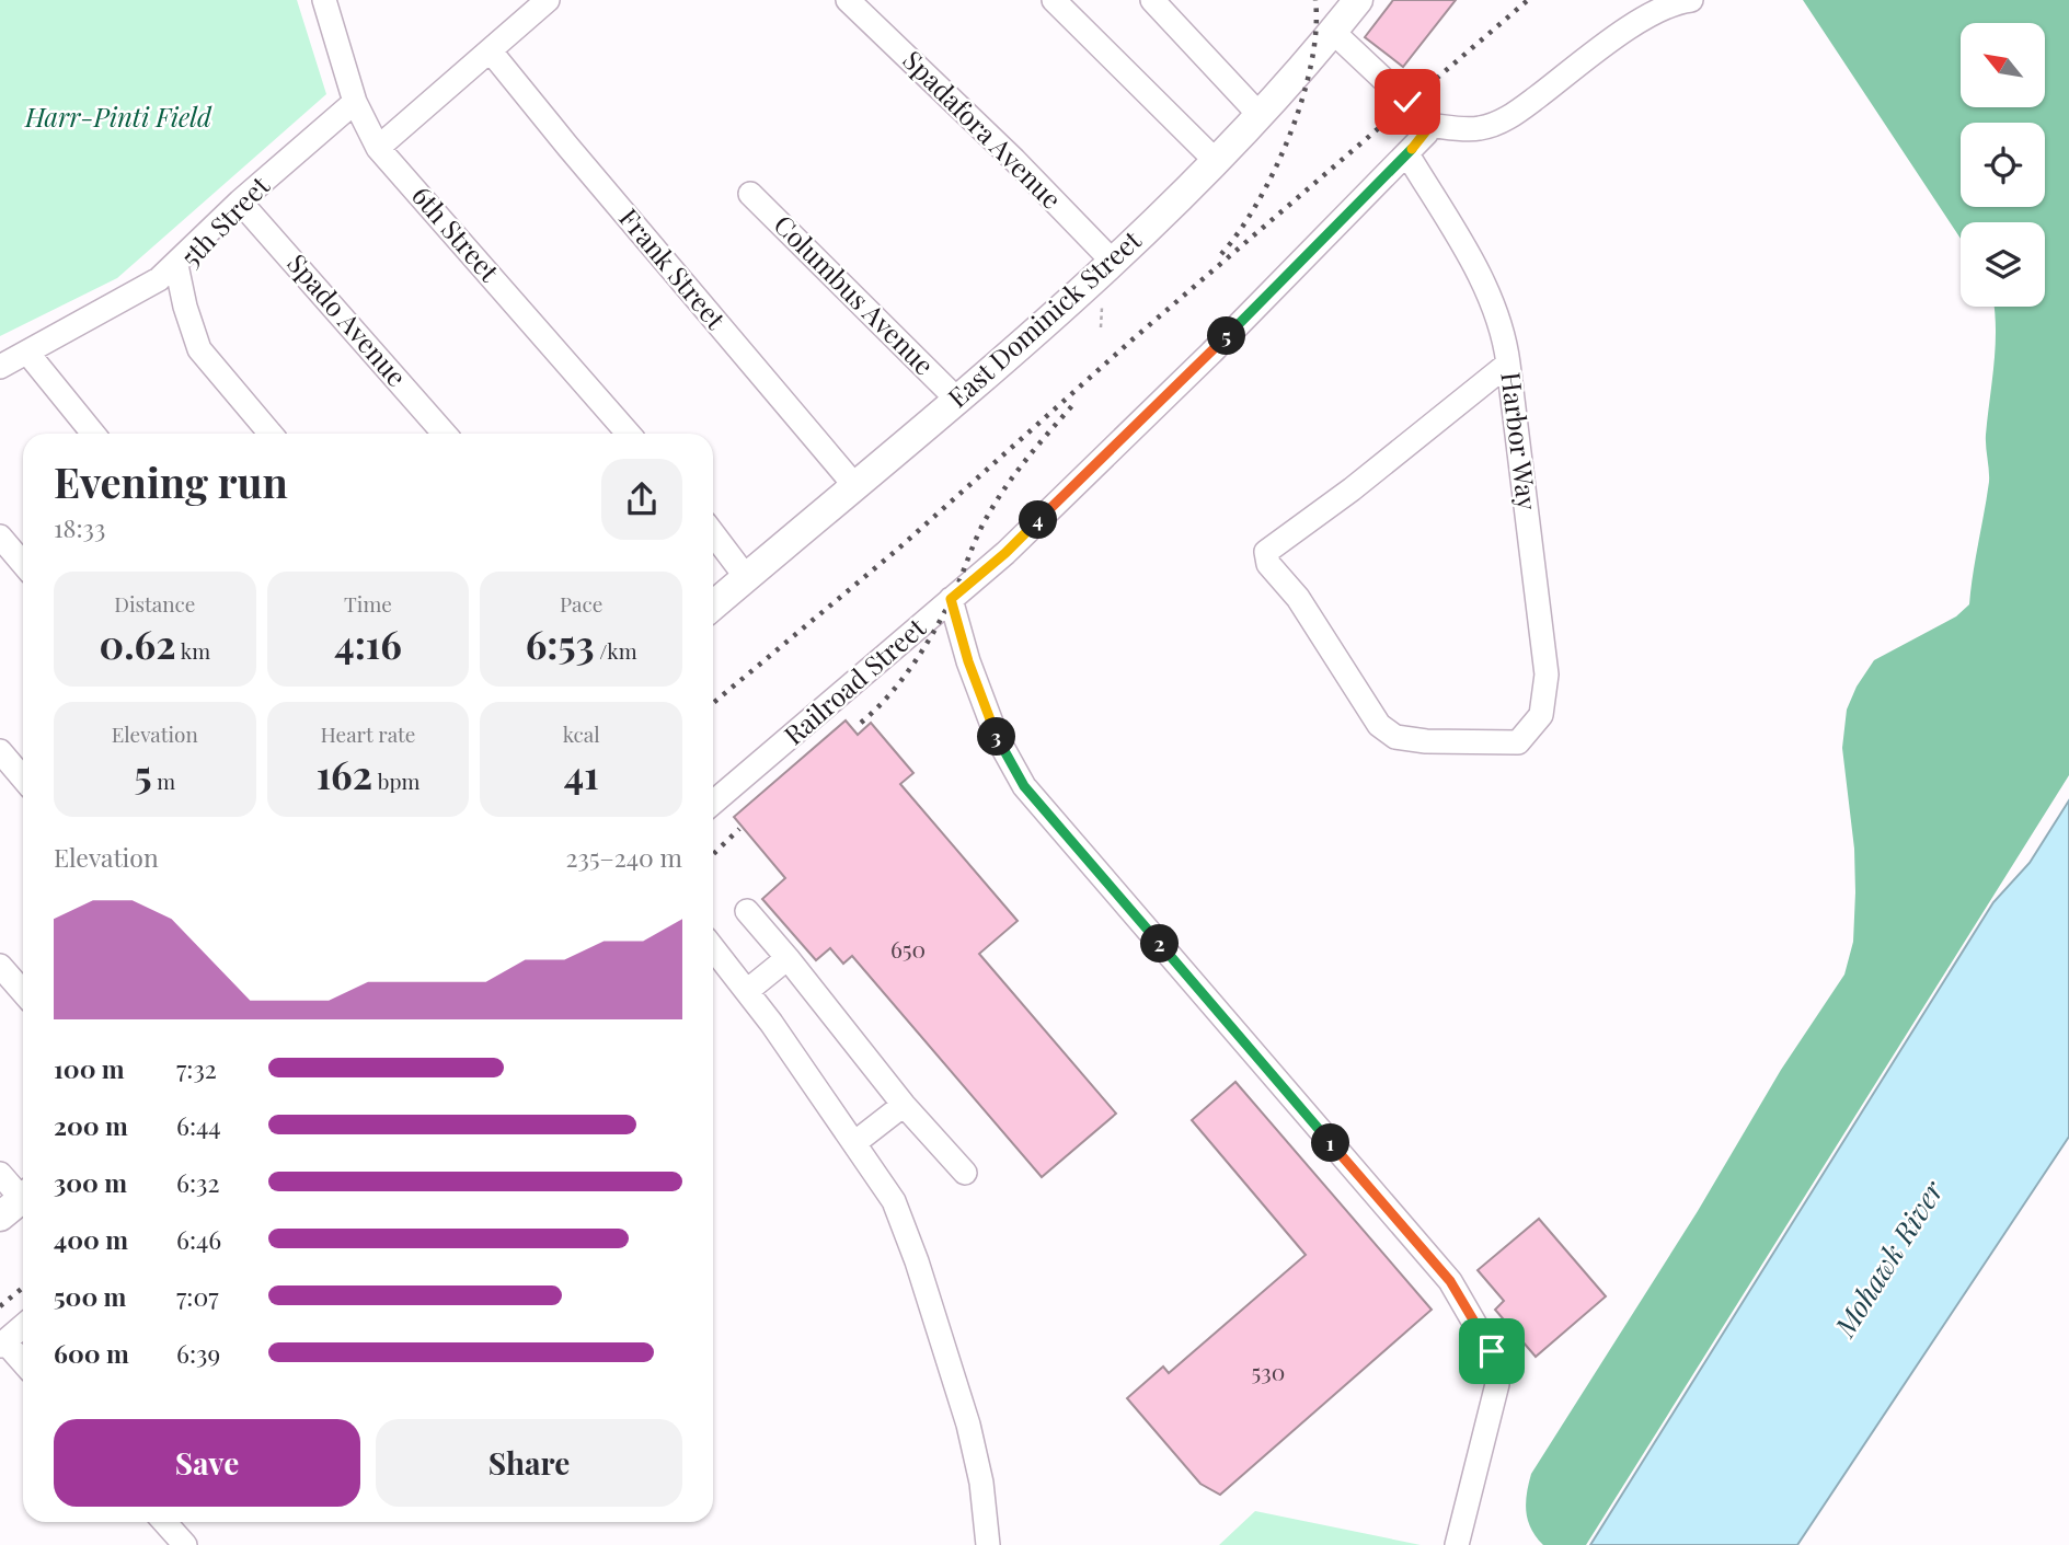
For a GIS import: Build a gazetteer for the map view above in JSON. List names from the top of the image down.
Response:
{
  "streets": {
    "main road": ["East Dominick Street"],
    "street": [
      "Spadafora Avenue",
      "5th Street",
      "6th Street",
      "Frank Street",
      "Columbus Avenue",
      "Spado Avenue",
      "Harbor Way",
      "Railroad Street"
    ]
  },
  "crossings": [
    ["Spadafora Avenue", "East Dominick Street"],
    ["5th Street", "6th Street"],
    ["5th Street", "Spado Avenue"],
    ["Frank Street", "East Dominick Street"],
    ["Columbus Avenue", "East Dominick Street"],
    ["Harbor Way", "Railroad Street"]
  ],
  "water": ["Mohawk River"],
  "parks": ["Harr-Pinti Field"],
  "house_numbers": ["650", "530"],
  "north": "top left",
  "page": {
    "pins": [
      "5",
      "4",
      "3",
      "2",
      "1"
    ],
    "heading": ["Evening run", "18:33"],
    "stats": [
      ["Distance", "0.62 km"],
      ["Time", "4:16"],
      ["Pace", "6:53 /km"],
      ["Elevation", "5 m"],
      ["Heart rate", "162 bpm"],
      ["kcal", "41"]
    ],
    "chart": ["Elevation", "235–240 m"],
    "list": [
      {
        "name": "100 m",
        "note": "7:32"
      },
      {
        "name": "200 m",
        "note": "6:44"
      },
      {
        "name": "300 m",
        "note": "6:32"
      },
      {
        "name": "400 m",
        "note": "6:46"
      },
      {
        "name": "500 m",
        "note": "7:07"
      },
      {
        "name": "600 m",
        "note": "6:39"
      }
    ],
    "buttons": ["Save", "Share"]
  }
}
